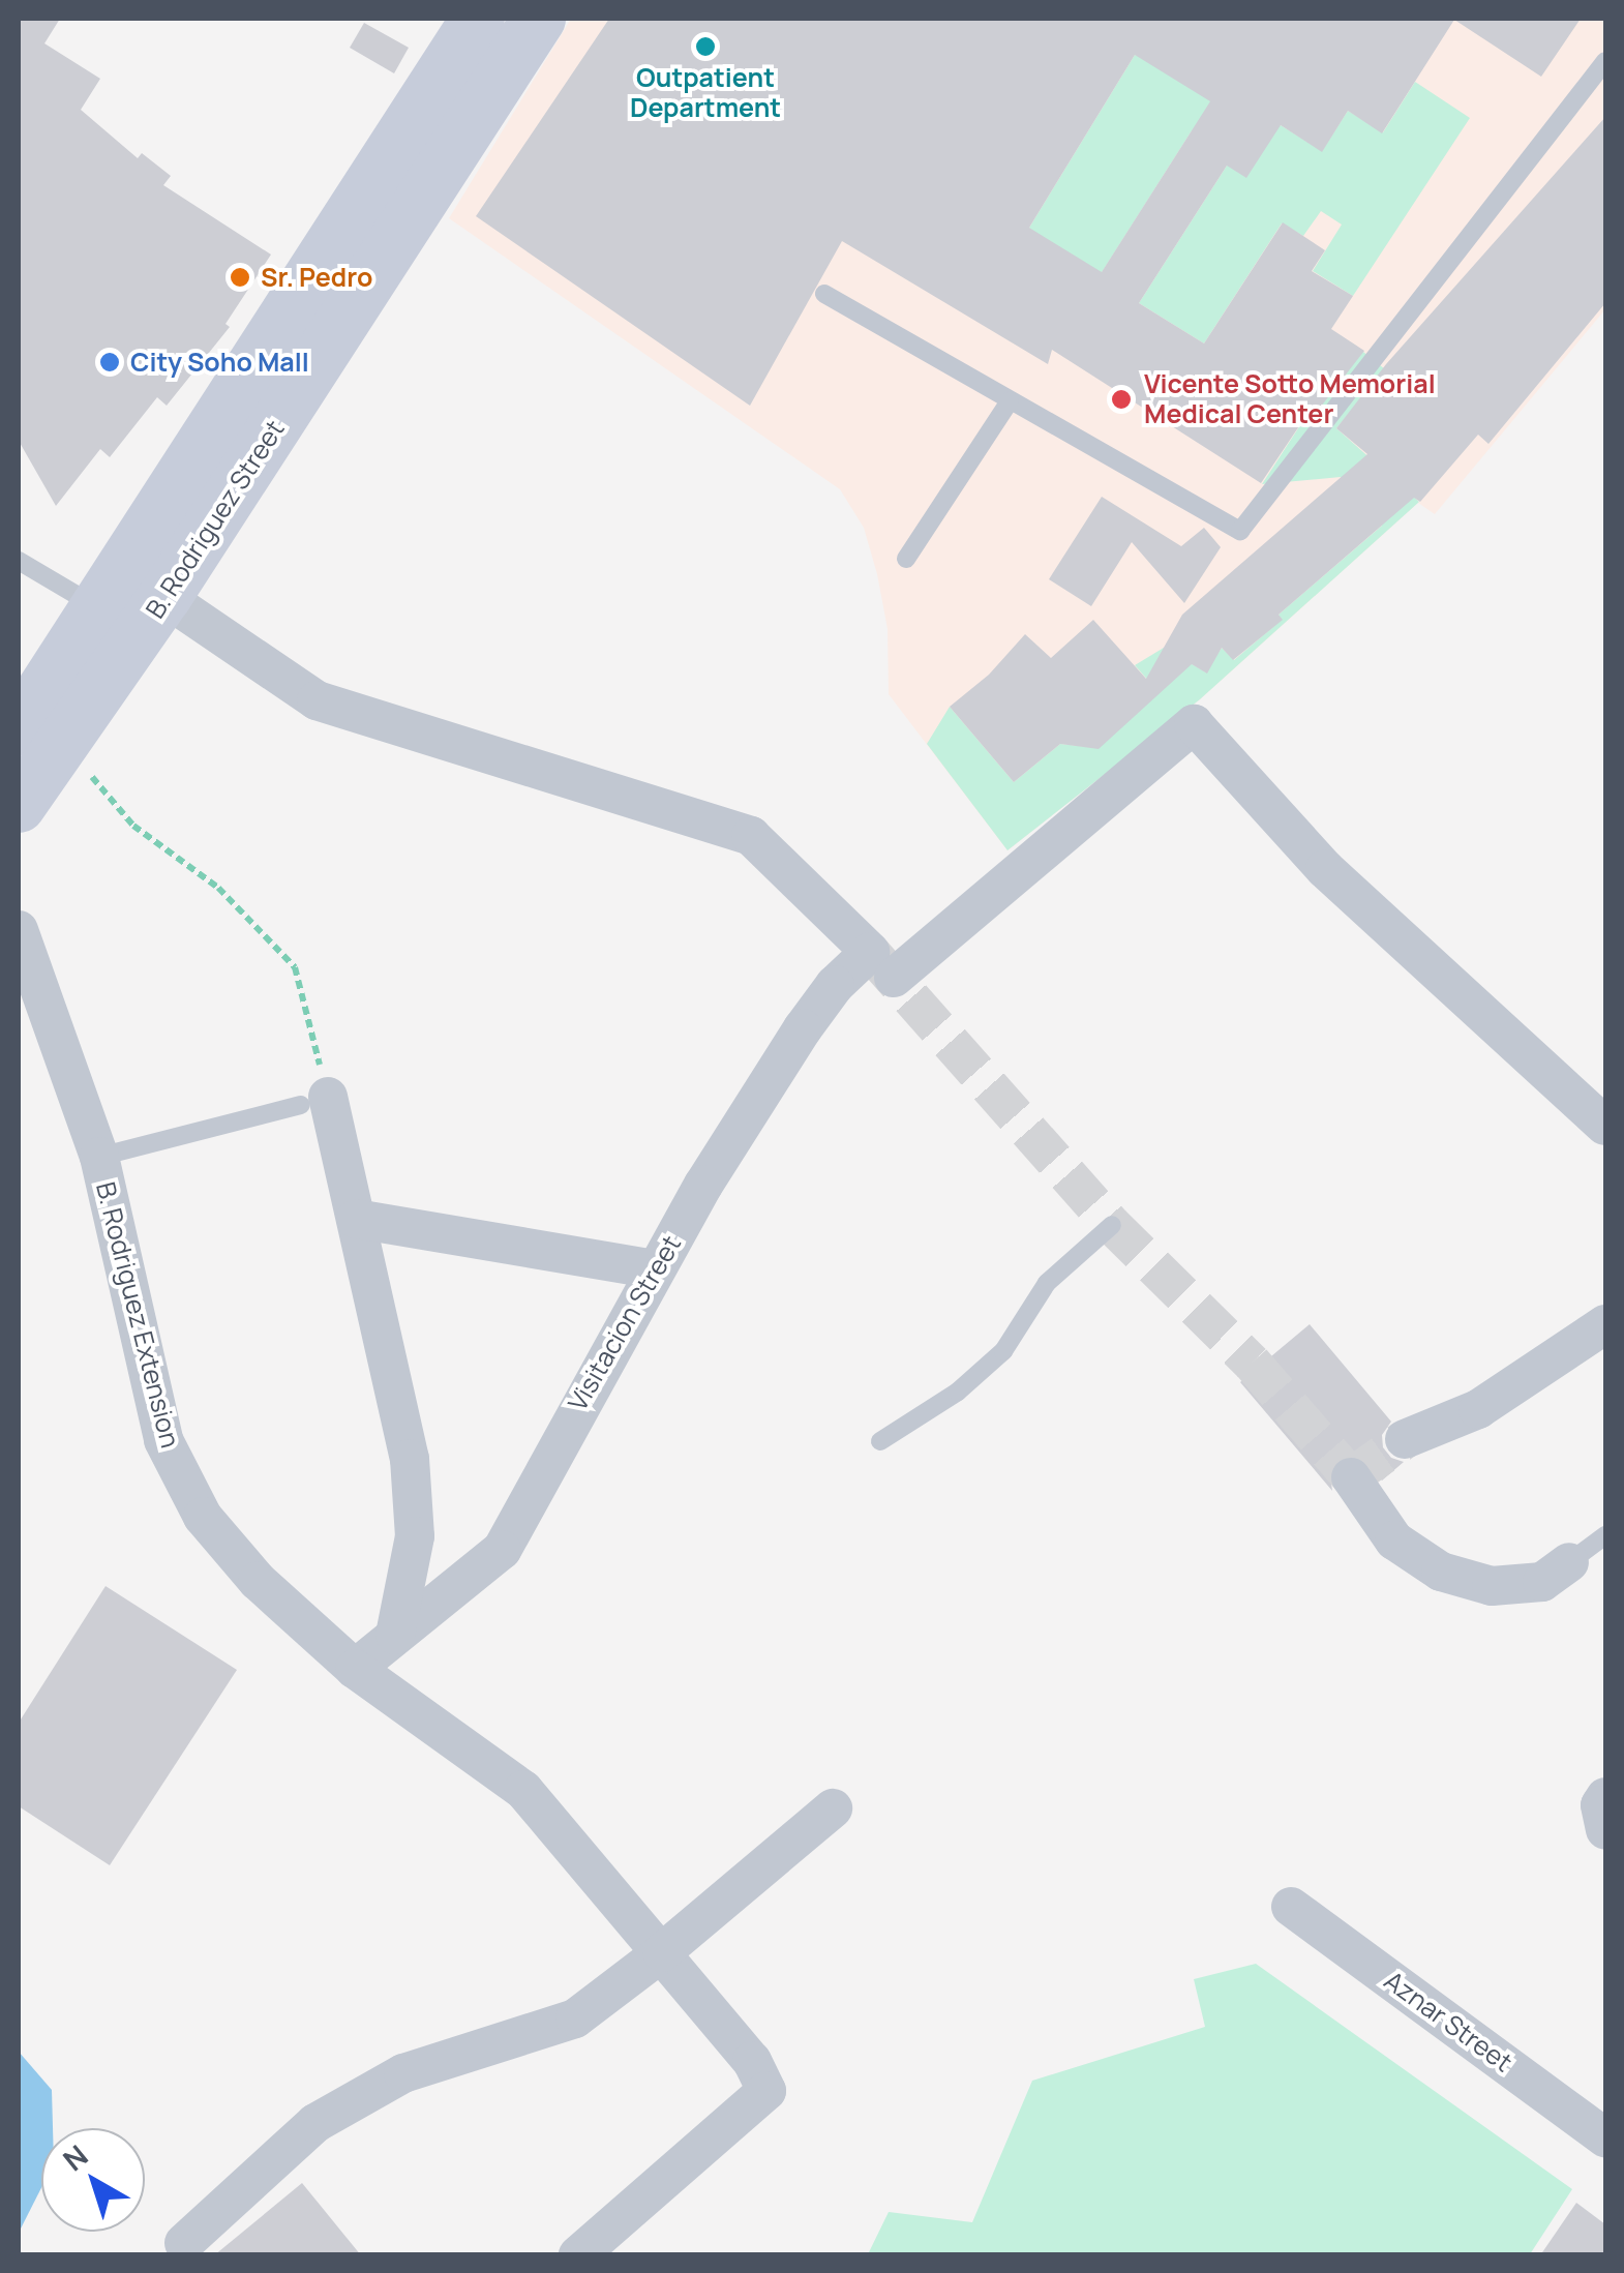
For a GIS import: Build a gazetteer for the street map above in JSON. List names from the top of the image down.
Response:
{
  "streets": {
    "main road": ["B. Rodriguez Street"],
    "street": ["B. Rodriguez Extension", "Visitacion Street", "Aznar Street"]
  },
  "crossings": [
    ["B. Rodriguez Extension", "Visitacion Street"]
  ],
  "places": [
    "Outpatient Department",
    "Sr. Pedro",
    "City Soho Mall",
    "Vicente Sotto Memorial Medical Center"
  ],
  "north": "top left"
}
